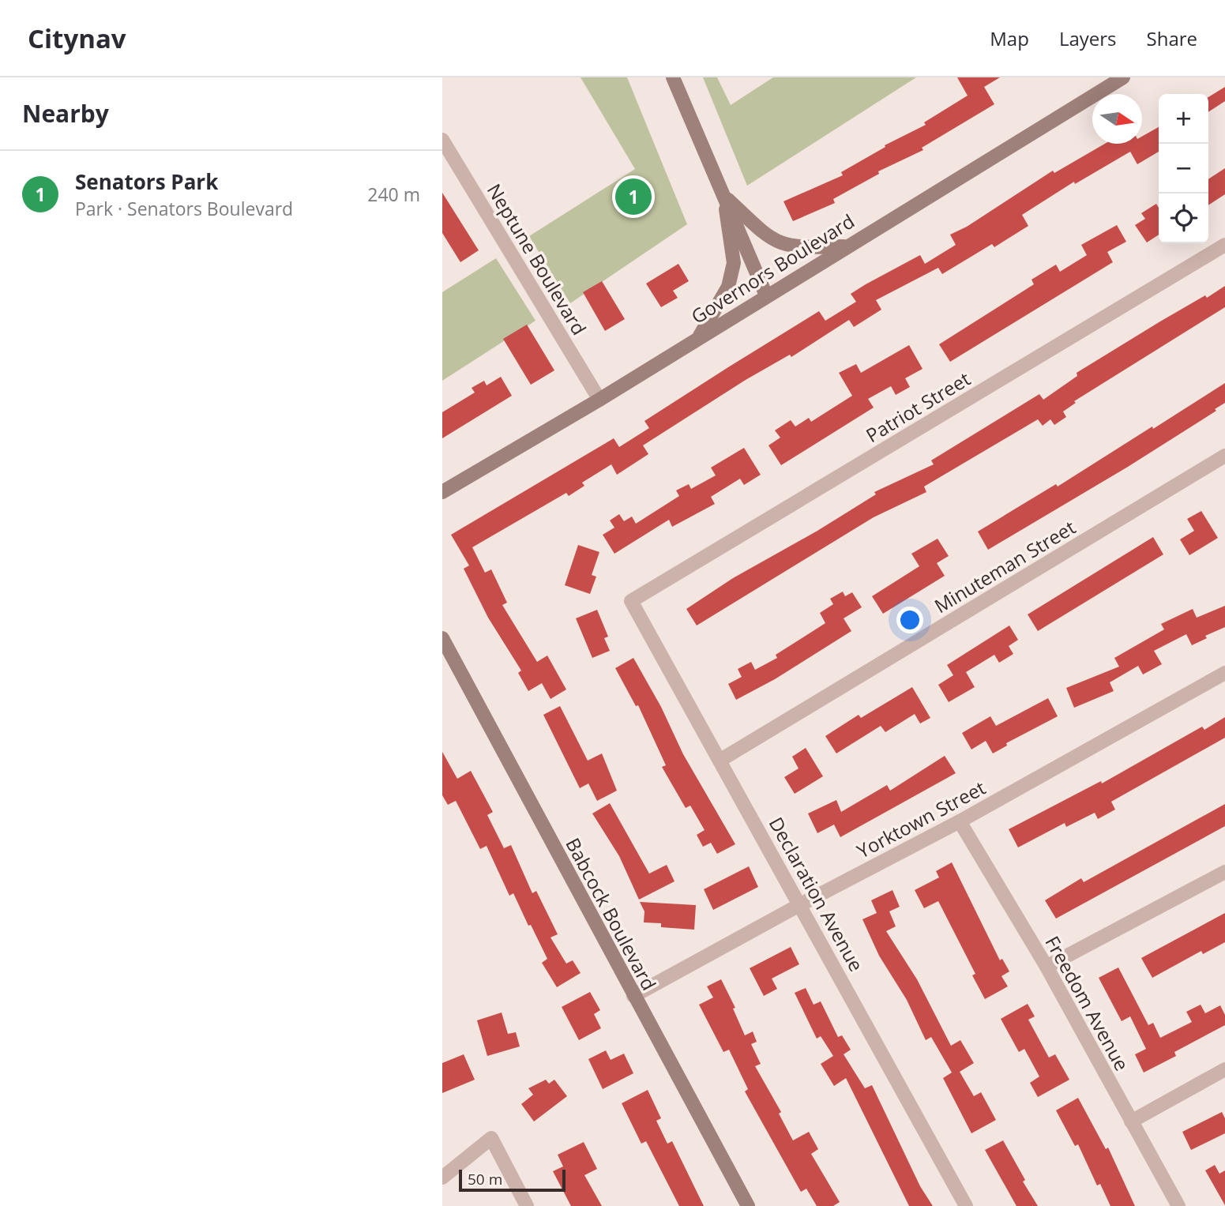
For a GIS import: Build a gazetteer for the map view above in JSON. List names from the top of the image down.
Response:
{
  "streets": {
    "main road": ["Governors Boulevard", "Babcock Boulevard"],
    "street": [
      "Neptune Boulevard",
      "Patriot Street",
      "Minuteman Street",
      "Yorktown Street",
      "Declaration Avenue",
      "Freedom Avenue"
    ]
  },
  "crossings": [
    ["Neptune Boulevard", "Governors Boulevard"],
    ["Patriot Street", "Declaration Avenue"],
    ["Minuteman Street", "Declaration Avenue"],
    ["Yorktown Street", "Declaration Avenue"],
    ["Yorktown Street", "Babcock Boulevard"],
    ["Yorktown Street", "Freedom Avenue"]
  ],
  "scale_bar": "50 m",
  "north": "right",
  "page": {
    "header": "Citynav",
    "nav": ["Map", "Layers", "Share"],
    "heading": "Nearby",
    "map_buttons": ["+", "−"],
    "list": [
      {
        "mark": "1",
        "name": "Senators Park",
        "note": "Park · Senators Boulevard",
        "value": "240 m"
      }
    ],
    "pins": "1",
    "scale": "50 m"
  }
}
